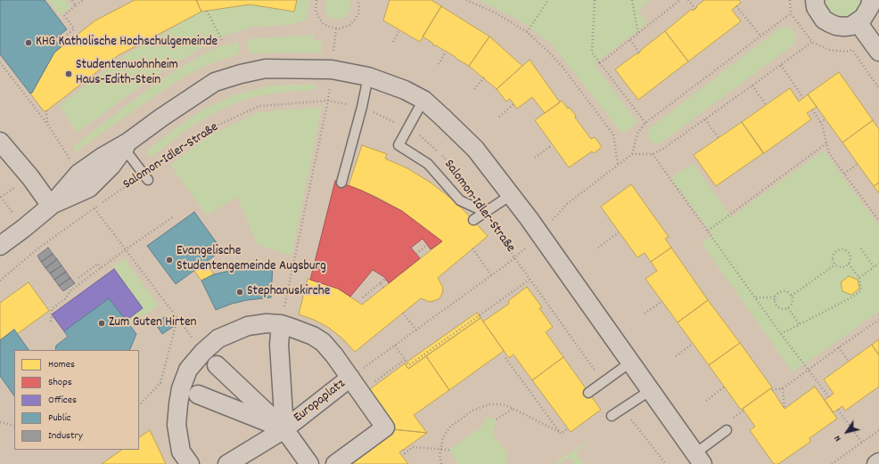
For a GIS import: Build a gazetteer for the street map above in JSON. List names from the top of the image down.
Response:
{
  "streets": {
    "street": ["Salomon-Idler-Straße", "Europaplatz"]
  },
  "places": [
    "KHG Katholische Hochschulgemeinde",
    "Studentenwohnheim Haus-Edith-Stein",
    "Evangelische Studentengemeinde Augsburg",
    "Stephanuskirche",
    "Zum Guten Hirten"
  ],
  "legend": [
    "Homes",
    "Shops",
    "Offices",
    "Public",
    "Industry"
  ],
  "north": "bottom left"
}
